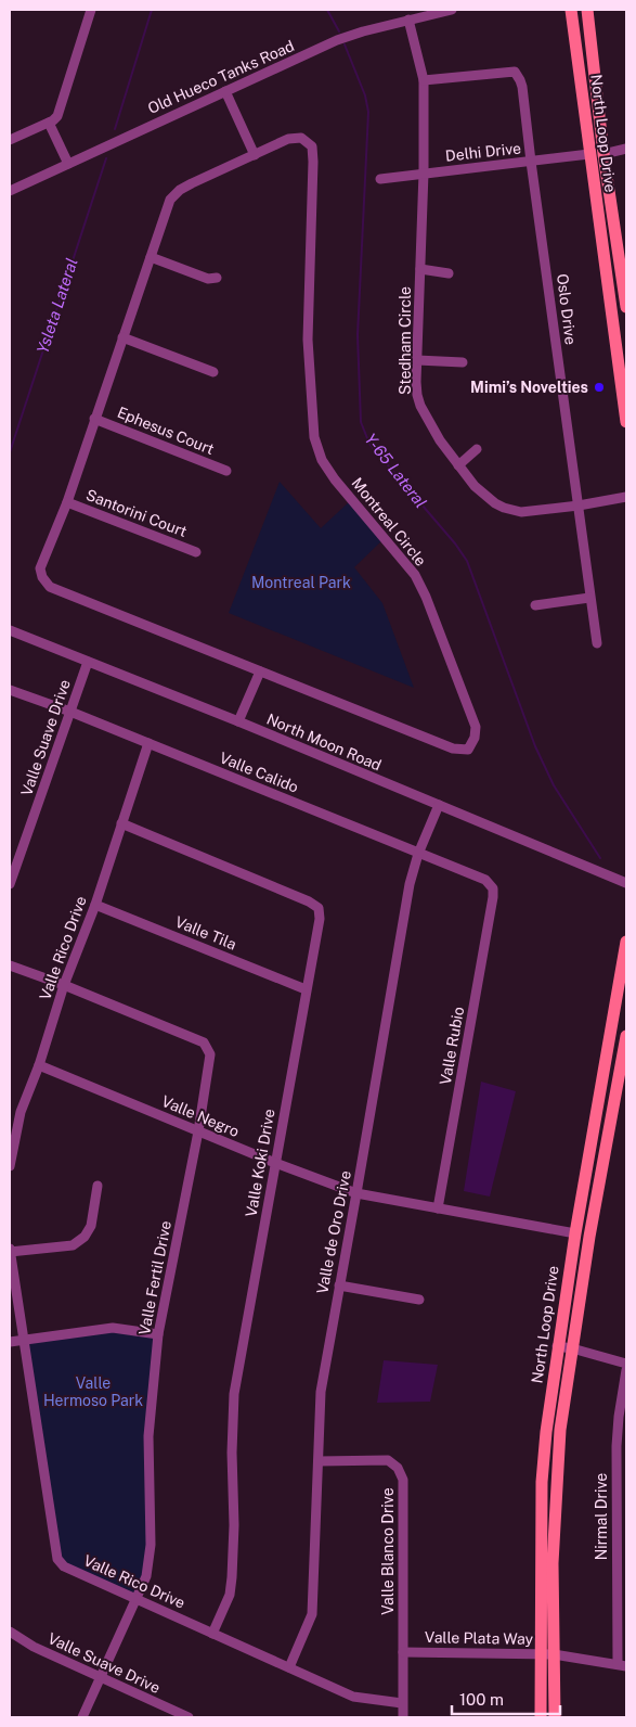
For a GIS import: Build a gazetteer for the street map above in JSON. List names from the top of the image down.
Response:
{
  "streets": {
    "main road": ["North Loop Drive"],
    "street": [
      "Old Hueco Tanks Road",
      "Delhi Drive",
      "Oslo Drive",
      "Stedham Circle",
      "Ephesus Court",
      "Santorini Court",
      "Montreal Circle",
      "Valle Suave Drive",
      "North Moon Road",
      "Valle Calido",
      "Valle Tila",
      "Valle Rico Drive",
      "Valle Rubio",
      "Valle Negro",
      "Valle Koki Drive",
      "Valle de Oro Drive",
      "Valle Fertil Drive",
      "Nirmal Drive",
      "Valle Blanco Drive",
      "Valle Plata Way"
    ]
  },
  "crossings": [
    ["Old Hueco Tanks Road", "Stedham Circle"],
    ["North Loop Drive", "Delhi Drive"],
    ["North Loop Drive", "Valle Negro"],
    ["North Loop Drive", "Valle Plata Way"],
    ["Delhi Drive", "Oslo Drive"],
    ["Delhi Drive", "Stedham Circle"],
    ["Oslo Drive", "Stedham Circle"],
    ["Ephesus Court", "Montreal Circle"],
    ["Santorini Court", "Montreal Circle"],
    ["Valle Suave Drive", "North Moon Road"],
    ["Valle Suave Drive", "Valle Calido"],
    ["Valle Suave Drive", "Valle Fertil Drive"],
    ["North Moon Road", "Valle de Oro Drive"],
    ["Valle Calido", "Valle Rico Drive"],
    ["Valle Calido", "Valle Rubio"],
    ["Valle Calido", "Valle de Oro Drive"],
    ["Valle Tila", "Valle Rico Drive"],
    ["Valle Tila", "Valle Koki Drive"],
    ["Valle Rico Drive", "Valle Negro"],
    ["Valle Rico Drive", "Valle Koki Drive"],
    ["Valle Rico Drive", "Valle de Oro Drive"],
    ["Valle Rico Drive", "Valle Fertil Drive"],
    ["Valle Rico Drive", "Valle Blanco Drive"],
    ["Valle Rubio", "Valle Negro"],
    ["Valle Negro", "Valle Koki Drive"],
    ["Valle Negro", "Valle de Oro Drive"],
    ["Valle Negro", "Valle Fertil Drive"],
    ["Valle de Oro Drive", "Valle Blanco Drive"],
    ["Nirmal Drive", "Valle Plata Way"],
    ["Valle Blanco Drive", "Valle Plata Way"]
  ],
  "water": ["Ysleta Lateral", "Y-65 Lateral"],
  "parks": ["Montreal Park", "Valle Hermoso Park"],
  "places": ["Mimi’s Novelties"],
  "scale_bar": "100 m"
}
